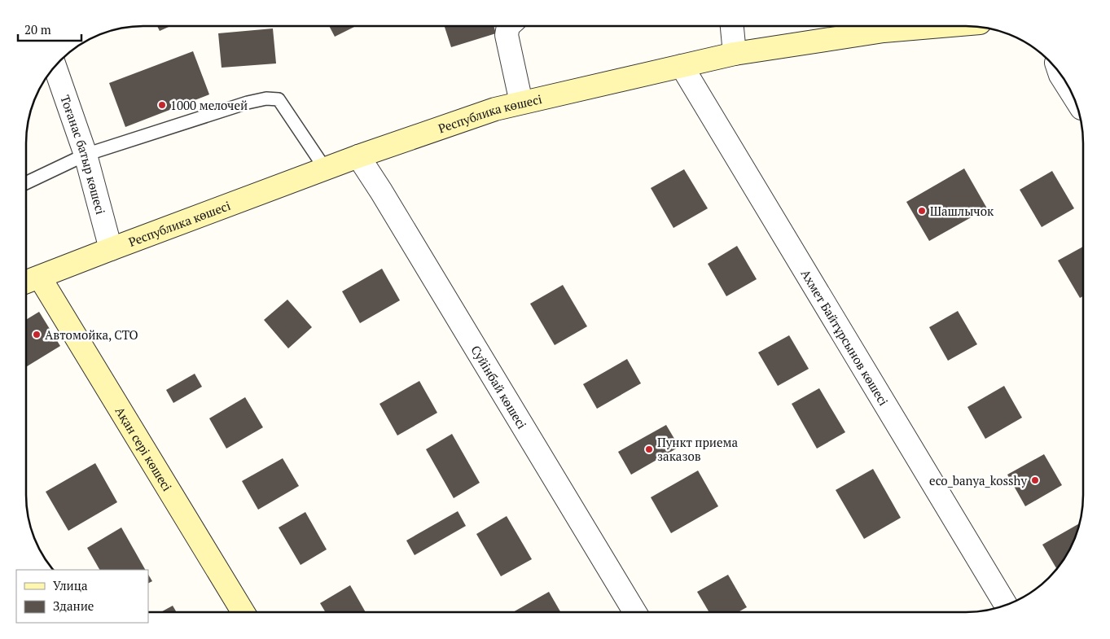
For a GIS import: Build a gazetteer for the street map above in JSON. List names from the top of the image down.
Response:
{
  "streets": {
    "main road": ["Республика көшесі", "Ақан сері көшесі"],
    "street": ["Тоғанас батыр көшесі", "Ахмет Байтұрсынов көшесі", "Суйінбай көшесі"]
  },
  "crossings": [
    ["Республика көшесі", "Тоғанас батыр көшесі"],
    ["Республика көшесі", "Ахмет Байтұрсынов көшесі"],
    ["Республика көшесі", "Суйінбай көшесі"],
    ["Республика көшесі", "Ақан сері көшесі"]
  ],
  "places": [
    "1000 мелочей",
    "Шашлычок",
    "Автомойка, СТО",
    "Пункт приема заказов",
    "eco_banya_kosshy"
  ],
  "legend": ["Улица", "Здание"],
  "scale_bar": "20 m"
}
